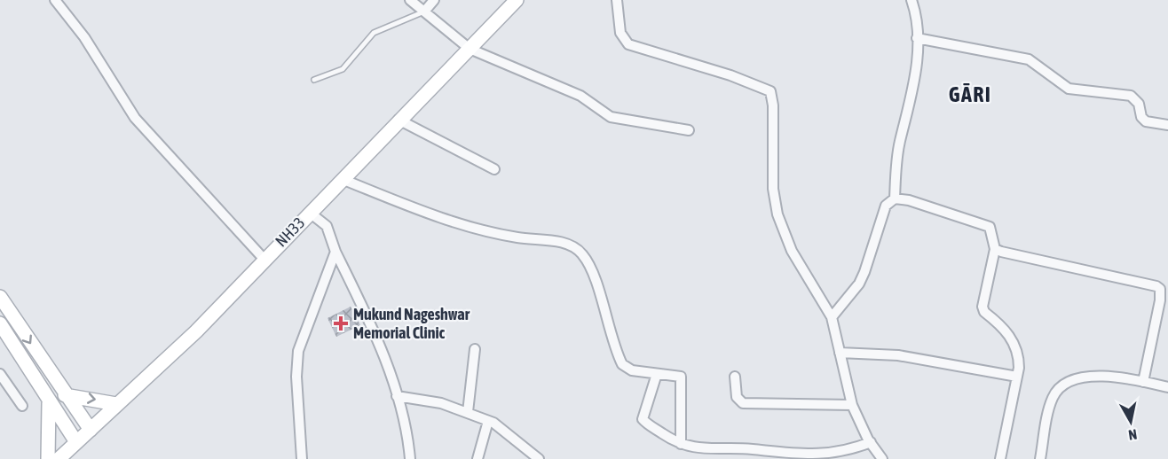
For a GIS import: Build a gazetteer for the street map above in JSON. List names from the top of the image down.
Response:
{
  "streets": {
    "main road": ["NH33"]
  },
  "districts": ["GĀRI"],
  "places": {
    "health": ["Mukund Nageshwar Memorial Clinic"]
  },
  "north": "bottom"
}
